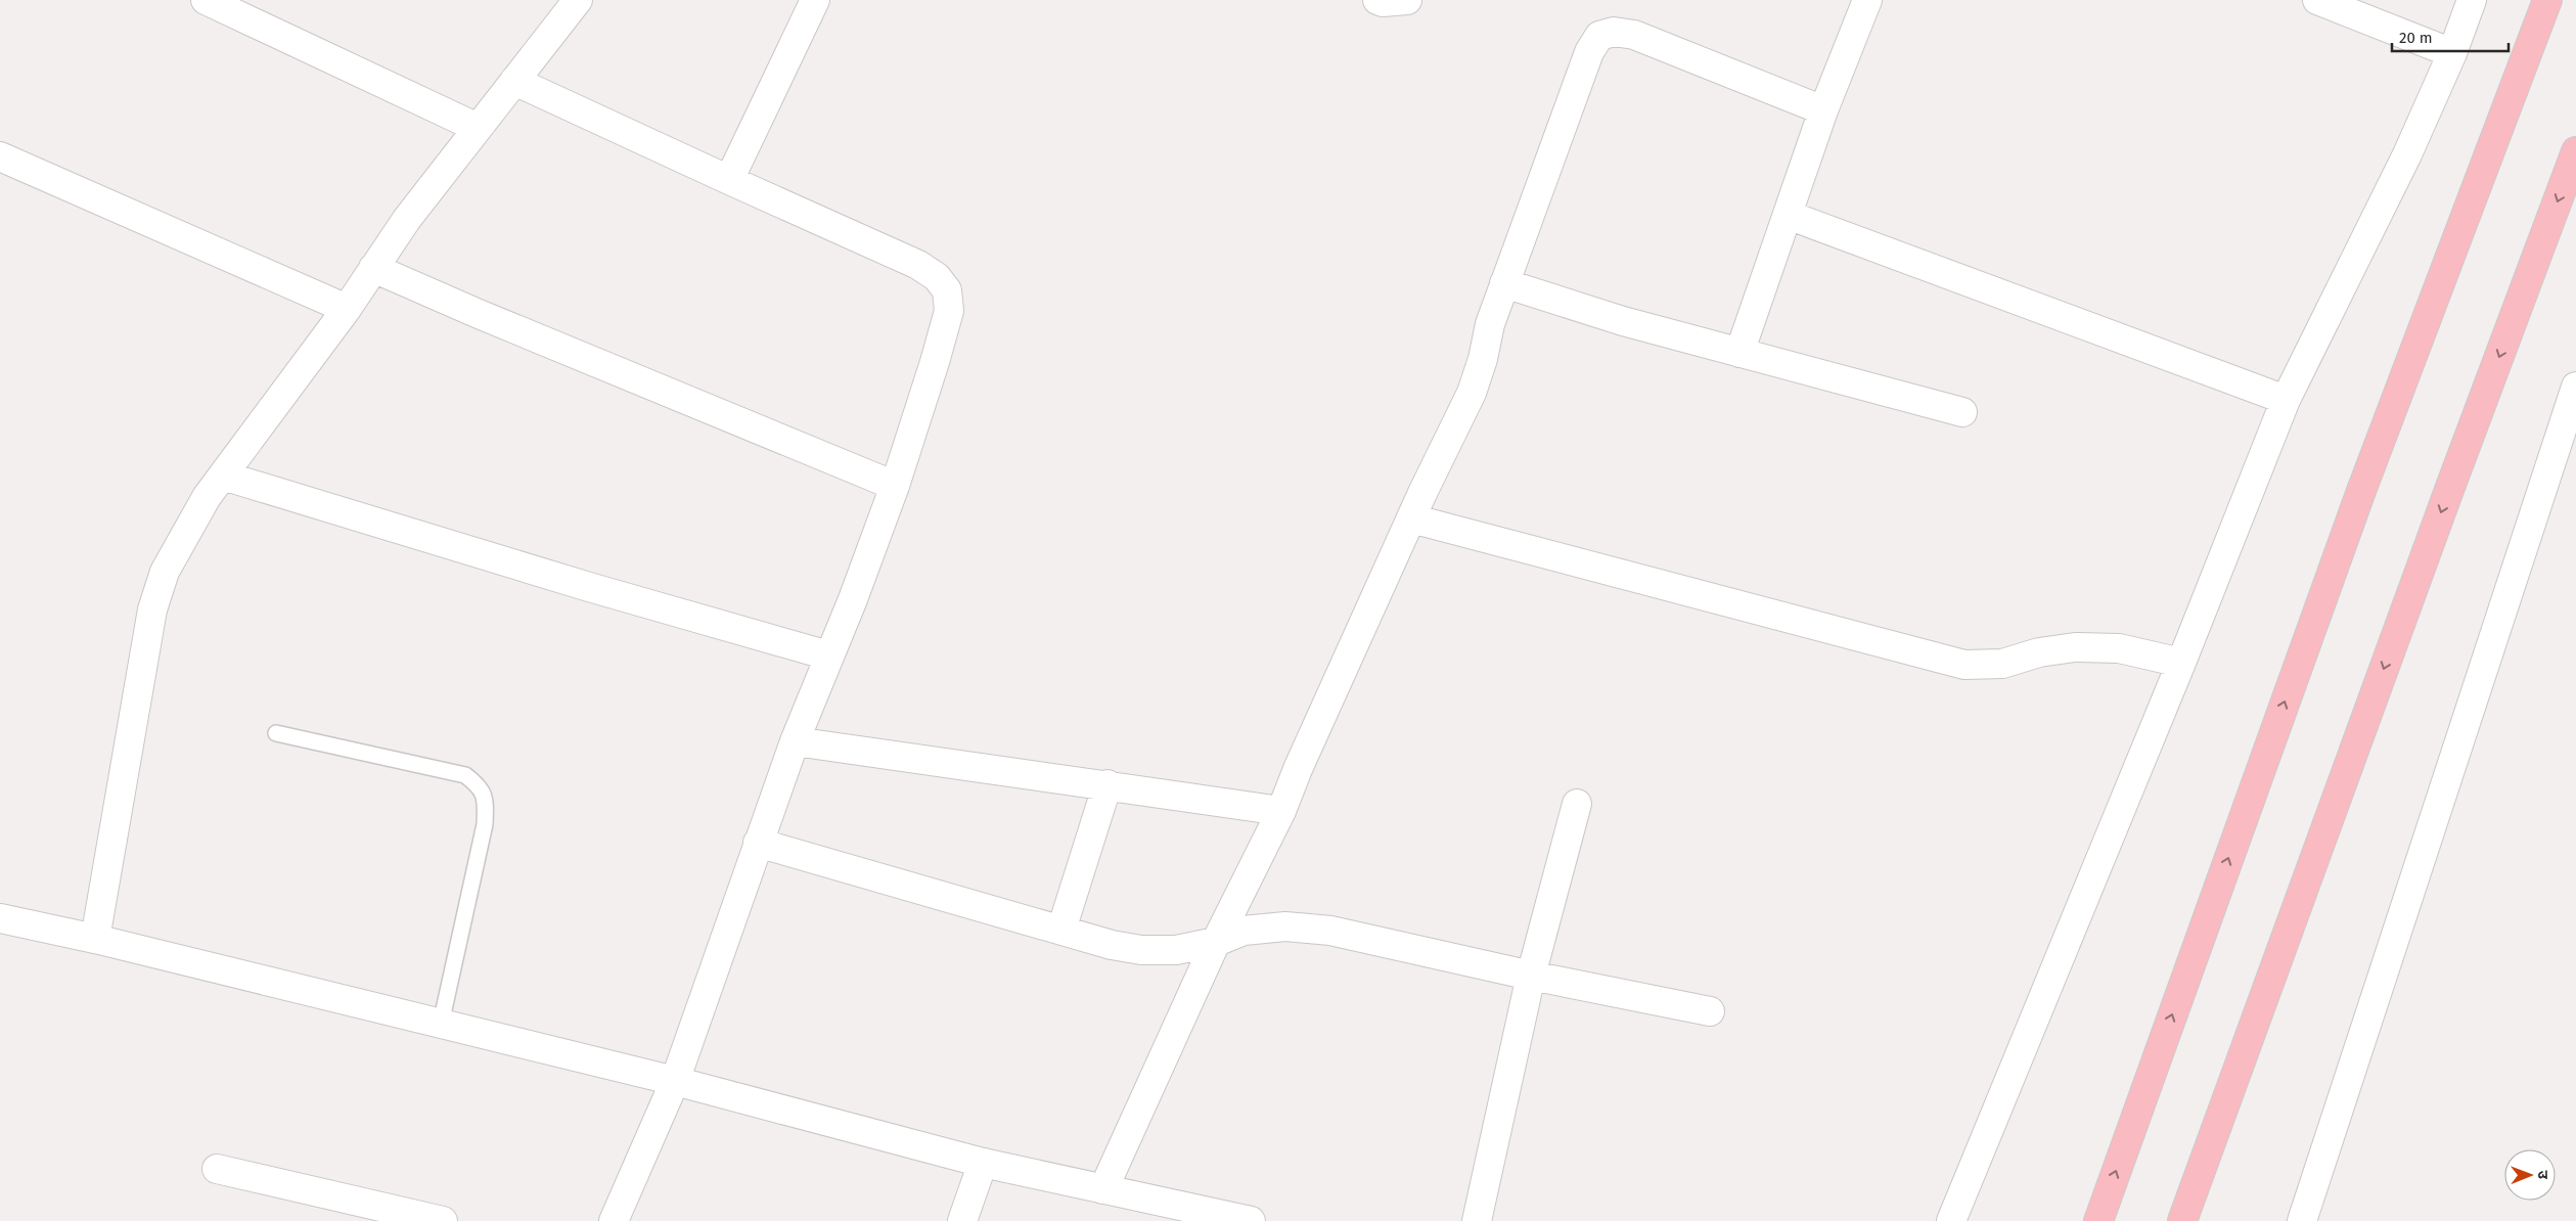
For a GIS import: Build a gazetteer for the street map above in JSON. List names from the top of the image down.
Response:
{
  "scale_bar": "20 m",
  "north": "right"
}
